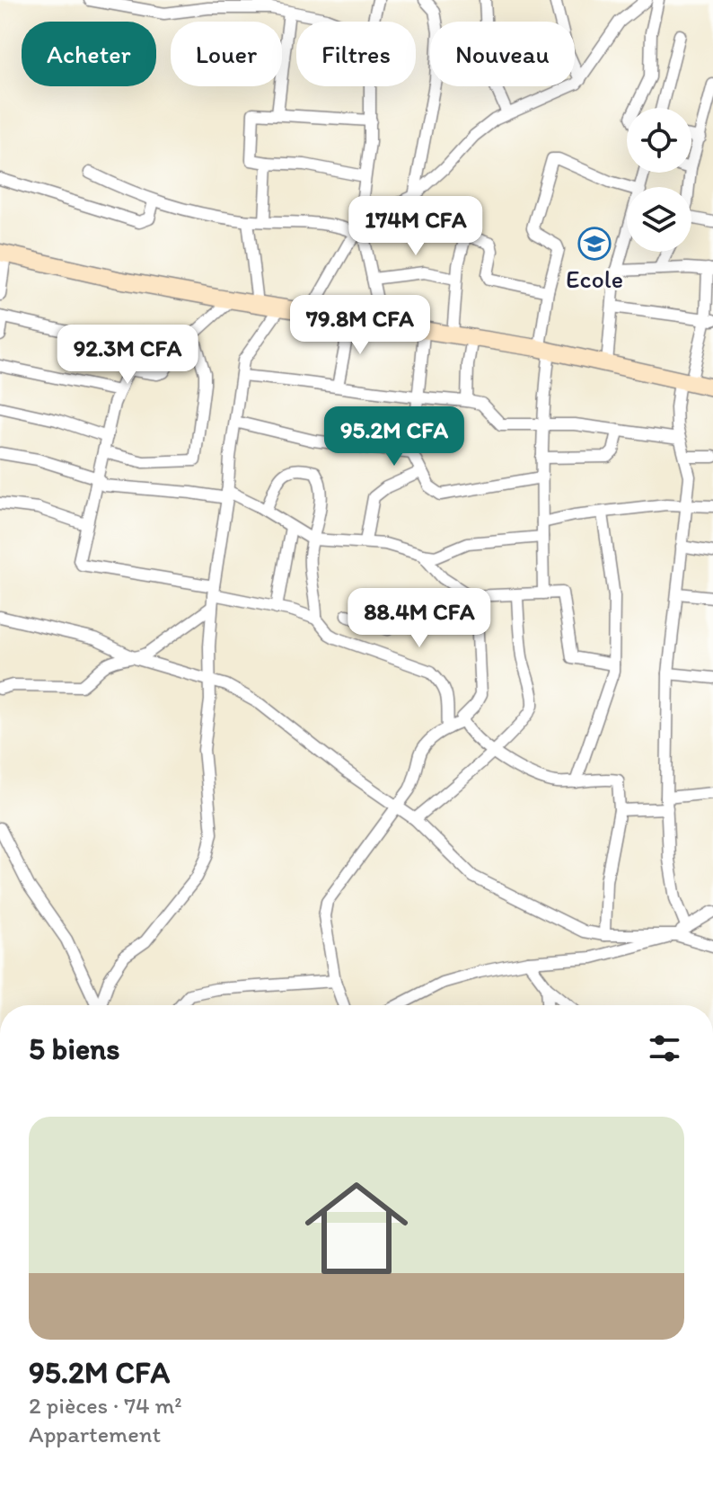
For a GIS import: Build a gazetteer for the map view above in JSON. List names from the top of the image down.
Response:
{
  "places": {
    "school or university": ["Ecole"]
  },
  "page": {
    "chip": [
      "Acheter",
      "Louer",
      "Filtres",
      "Nouveau"
    ],
    "price": [
      "174M CFA",
      "79.8M CFA",
      "92.3M CFA",
      "95.2M CFA",
      "88.4M CFA"
    ],
    "heading": "5 biens",
    "list": [
      {
        "name": "95.2M CFA",
        "note": "2 pièces · 74 m² · Appartement"
      }
    ]
  }
}
